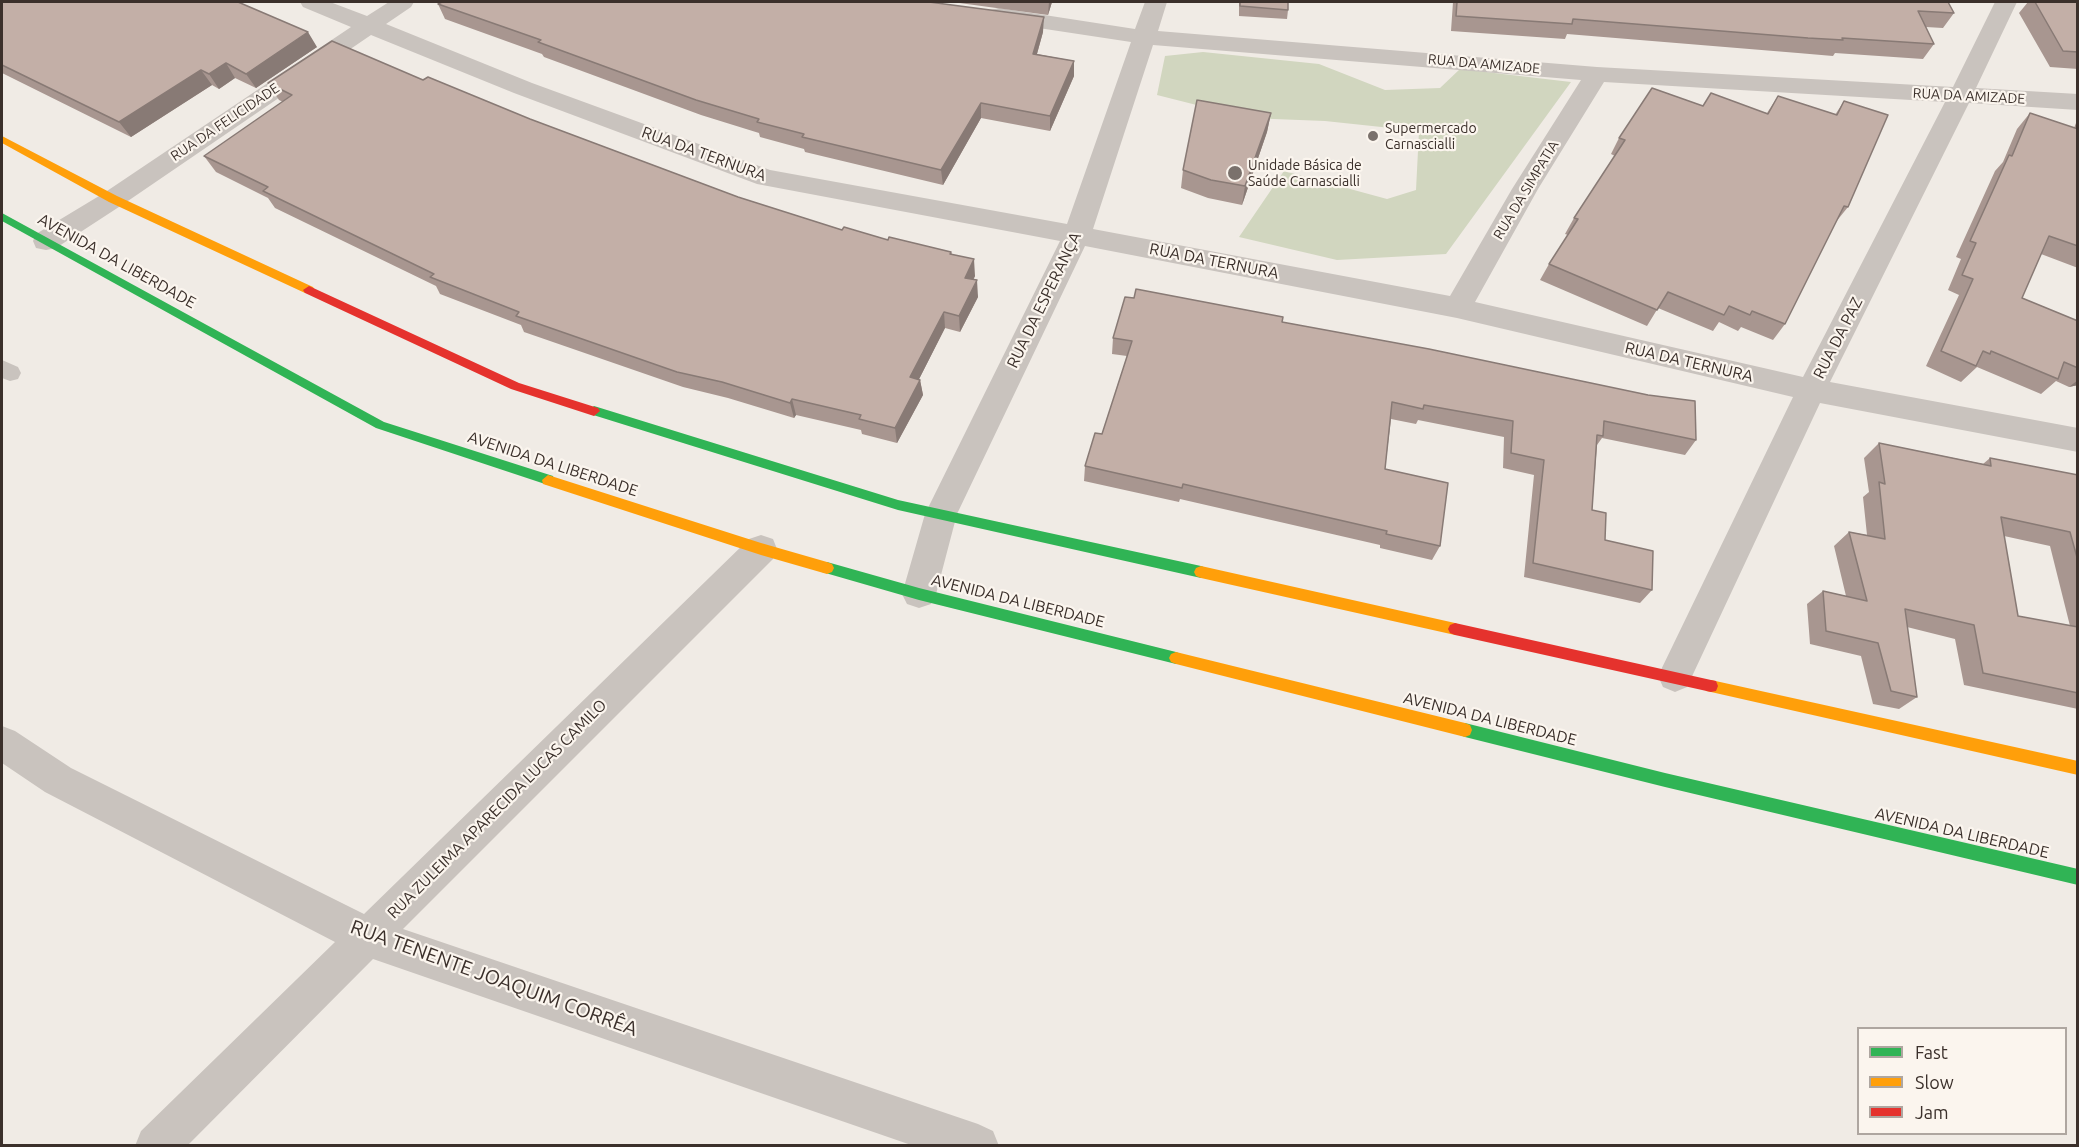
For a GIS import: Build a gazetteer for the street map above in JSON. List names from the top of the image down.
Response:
{
  "streets": {
    "street": [
      "RUA DA AMIZADE",
      "RUA DA FELICIDADE",
      "RUA DA TERNURA",
      "RUA DA SIMPATIA",
      "AVENIDA DA LIBERDADE",
      "RUA DA ESPERANÇA",
      "RUA DA PAZ",
      "RUA ZULEIMA APARECIDA LUCAS CAMILO",
      "RUA TENENTE JOAQUIM CORRÊA"
    ]
  },
  "crossings": [
    ["RUA DA AMIZADE", "RUA DA SIMPATIA"],
    ["RUA DA AMIZADE", "RUA DA ESPERANÇA"],
    ["RUA DA AMIZADE", "RUA DA PAZ"],
    ["RUA DA FELICIDADE", "RUA DA TERNURA"],
    ["RUA DA FELICIDADE", "AVENIDA DA LIBERDADE"],
    ["RUA DA TERNURA", "RUA DA SIMPATIA"],
    ["RUA DA TERNURA", "RUA DA ESPERANÇA"],
    ["RUA DA TERNURA", "RUA DA PAZ"],
    ["AVENIDA DA LIBERDADE", "RUA DA ESPERANÇA"],
    ["AVENIDA DA LIBERDADE", "RUA ZULEIMA APARECIDA LUCAS CAMILO"],
    ["RUA ZULEIMA APARECIDA LUCAS CAMILO", "RUA TENENTE JOAQUIM CORRÊA"]
  ],
  "places": ["Supermercado Carnascialli", "Unidade Básica de Saúde Carnascialli"],
  "legend": ["Fast", "Slow", "Jam"]
}
